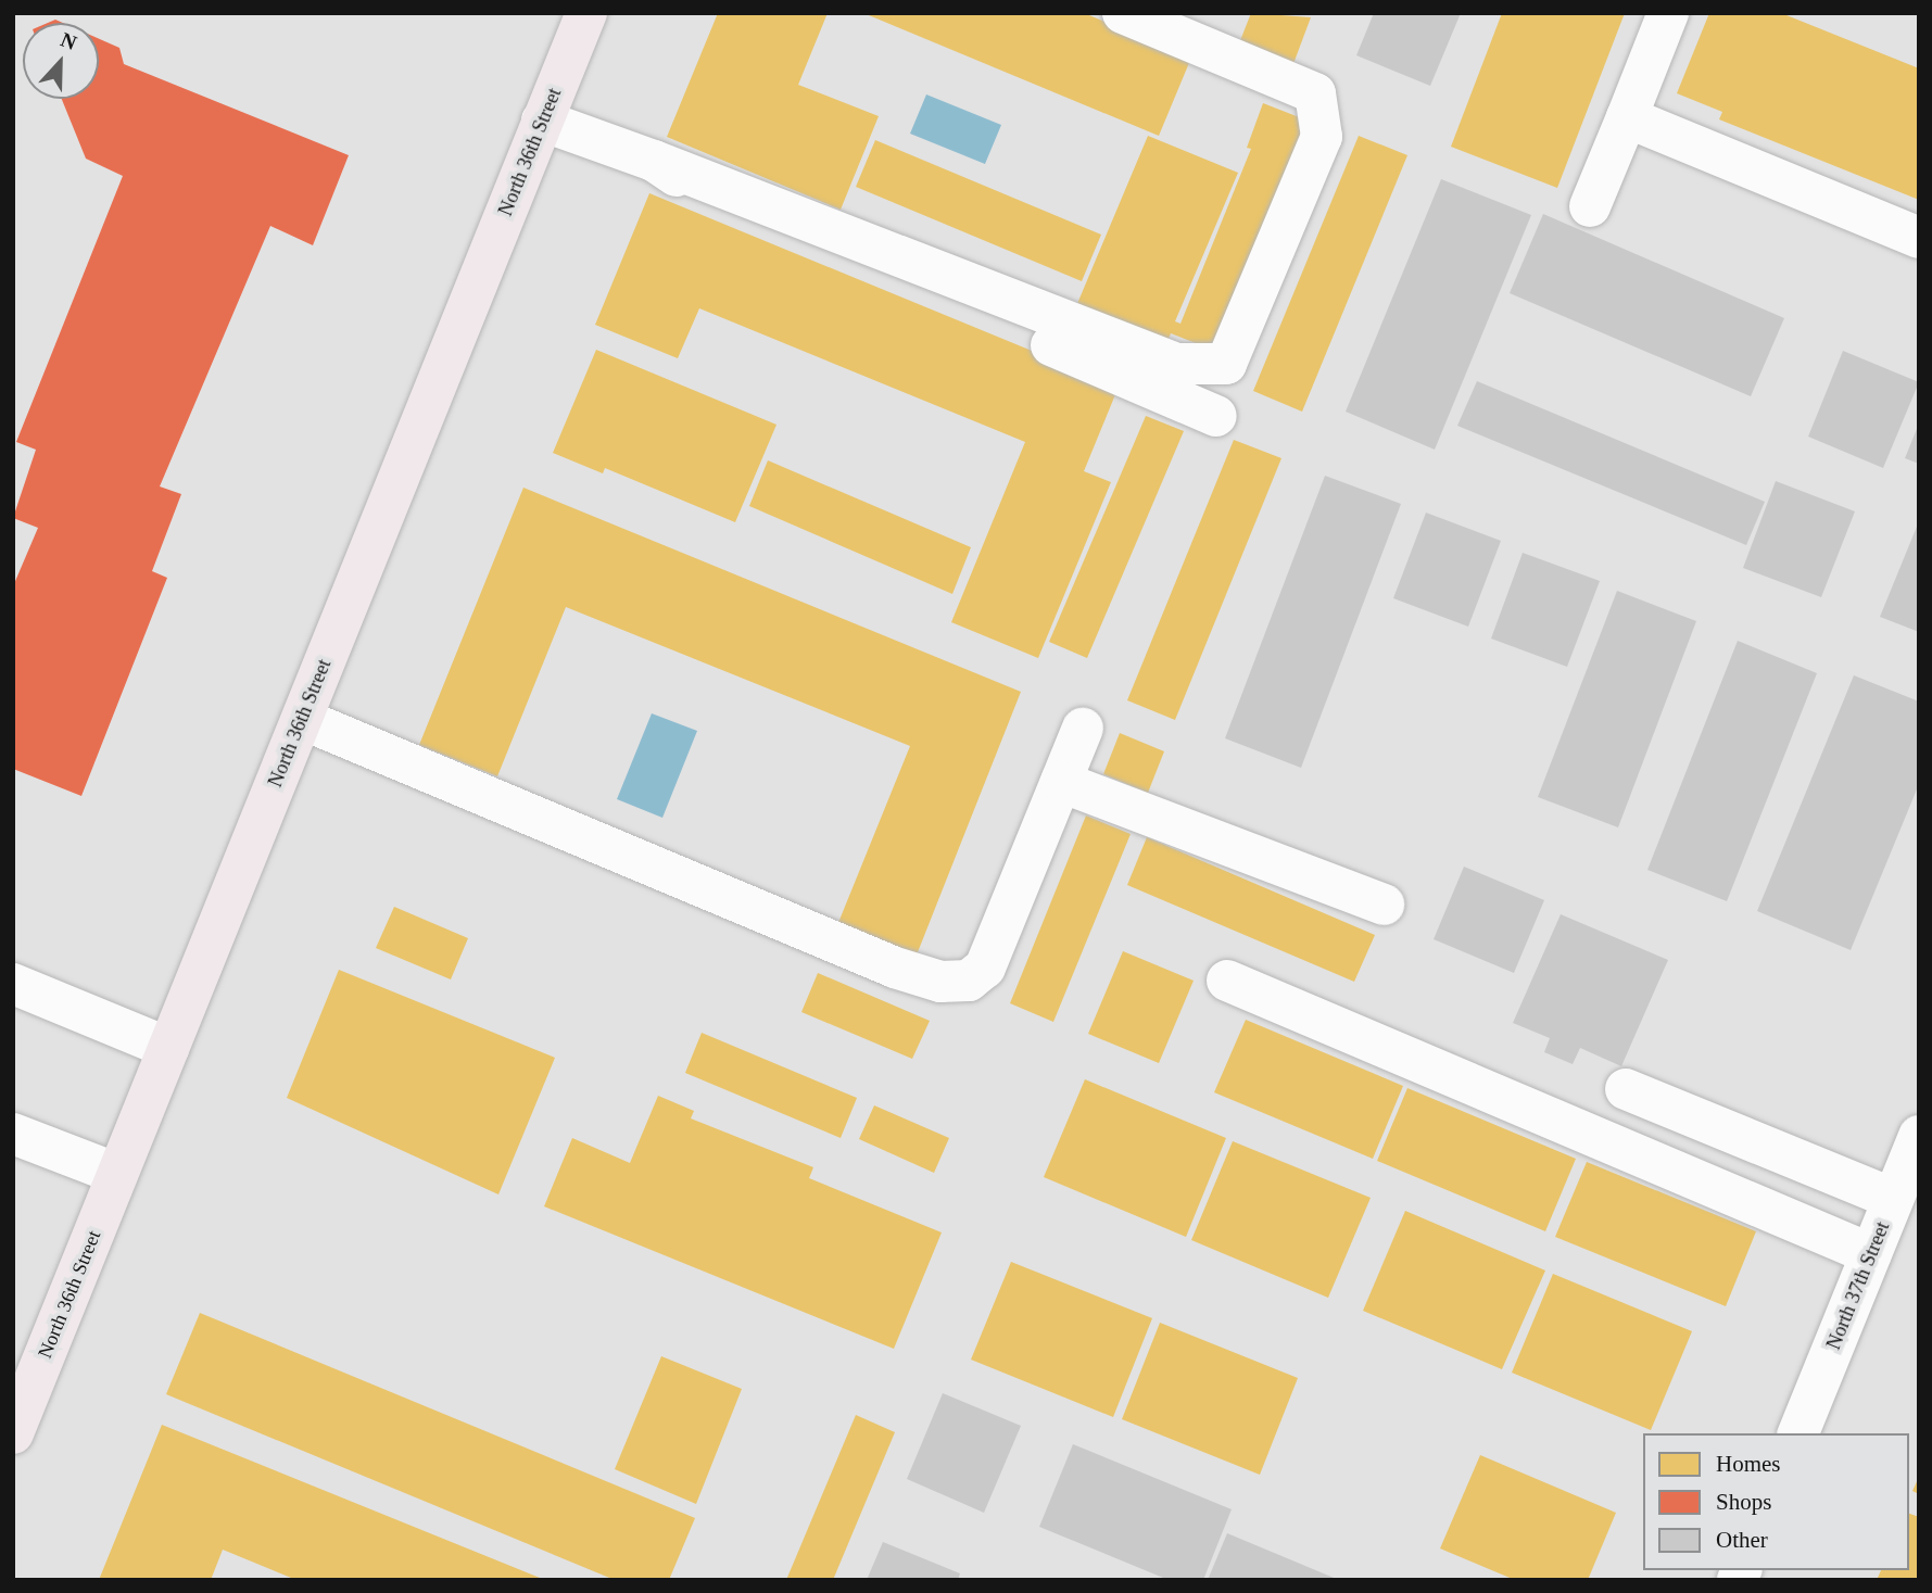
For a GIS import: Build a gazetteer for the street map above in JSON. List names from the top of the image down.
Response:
{
  "streets": {
    "main road": ["North 36th Street"],
    "street": ["North 37th Street"]
  },
  "legend": ["Homes", "Shops", "Other"],
  "north": "top"
}
